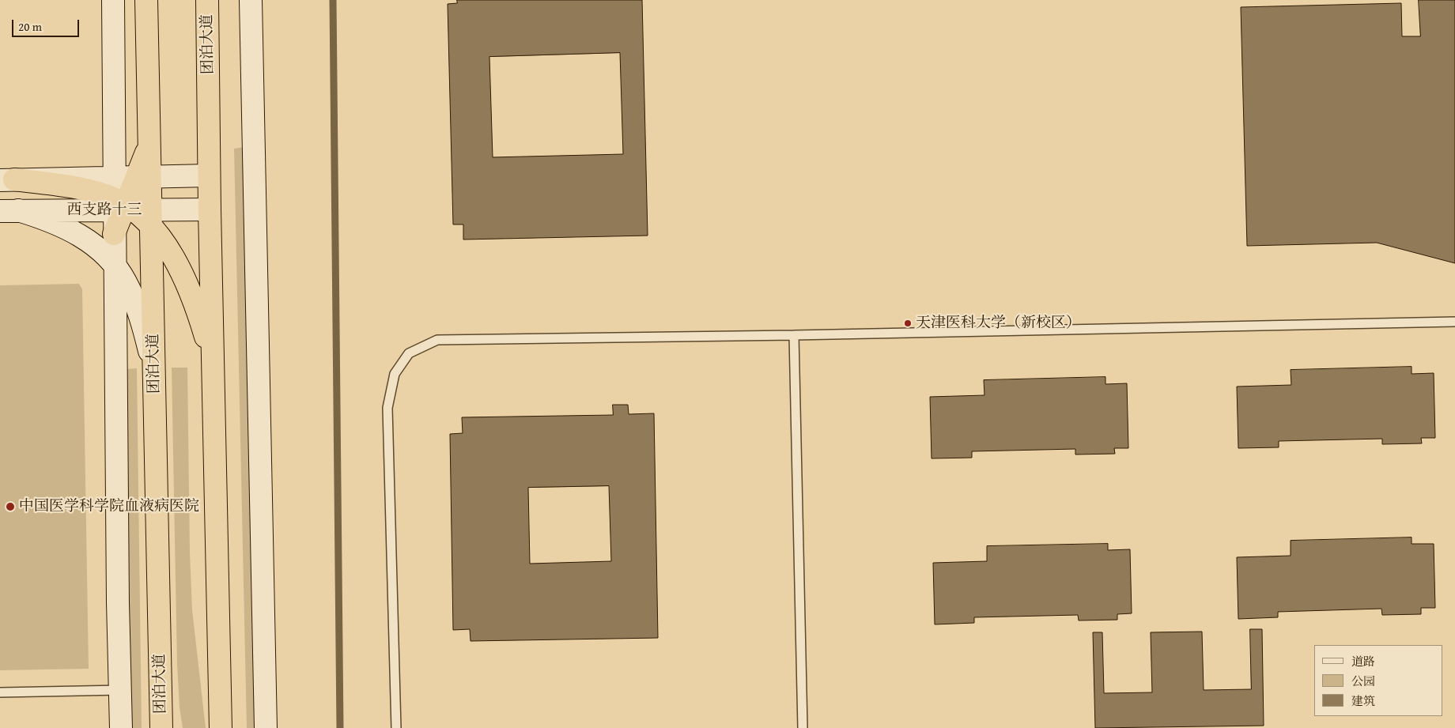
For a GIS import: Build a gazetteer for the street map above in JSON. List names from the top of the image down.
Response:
{
  "streets": {
    "highway": ["团泊大道"],
    "street": ["西支路十三"]
  },
  "crossings": [
    ["团泊大道", "西支路十三"]
  ],
  "places": ["天津医科大学（新校区）", "中国医学科学院血液病医院"],
  "legend": ["道路", "公园", "建筑"],
  "scale_bar": "20 m"
}
